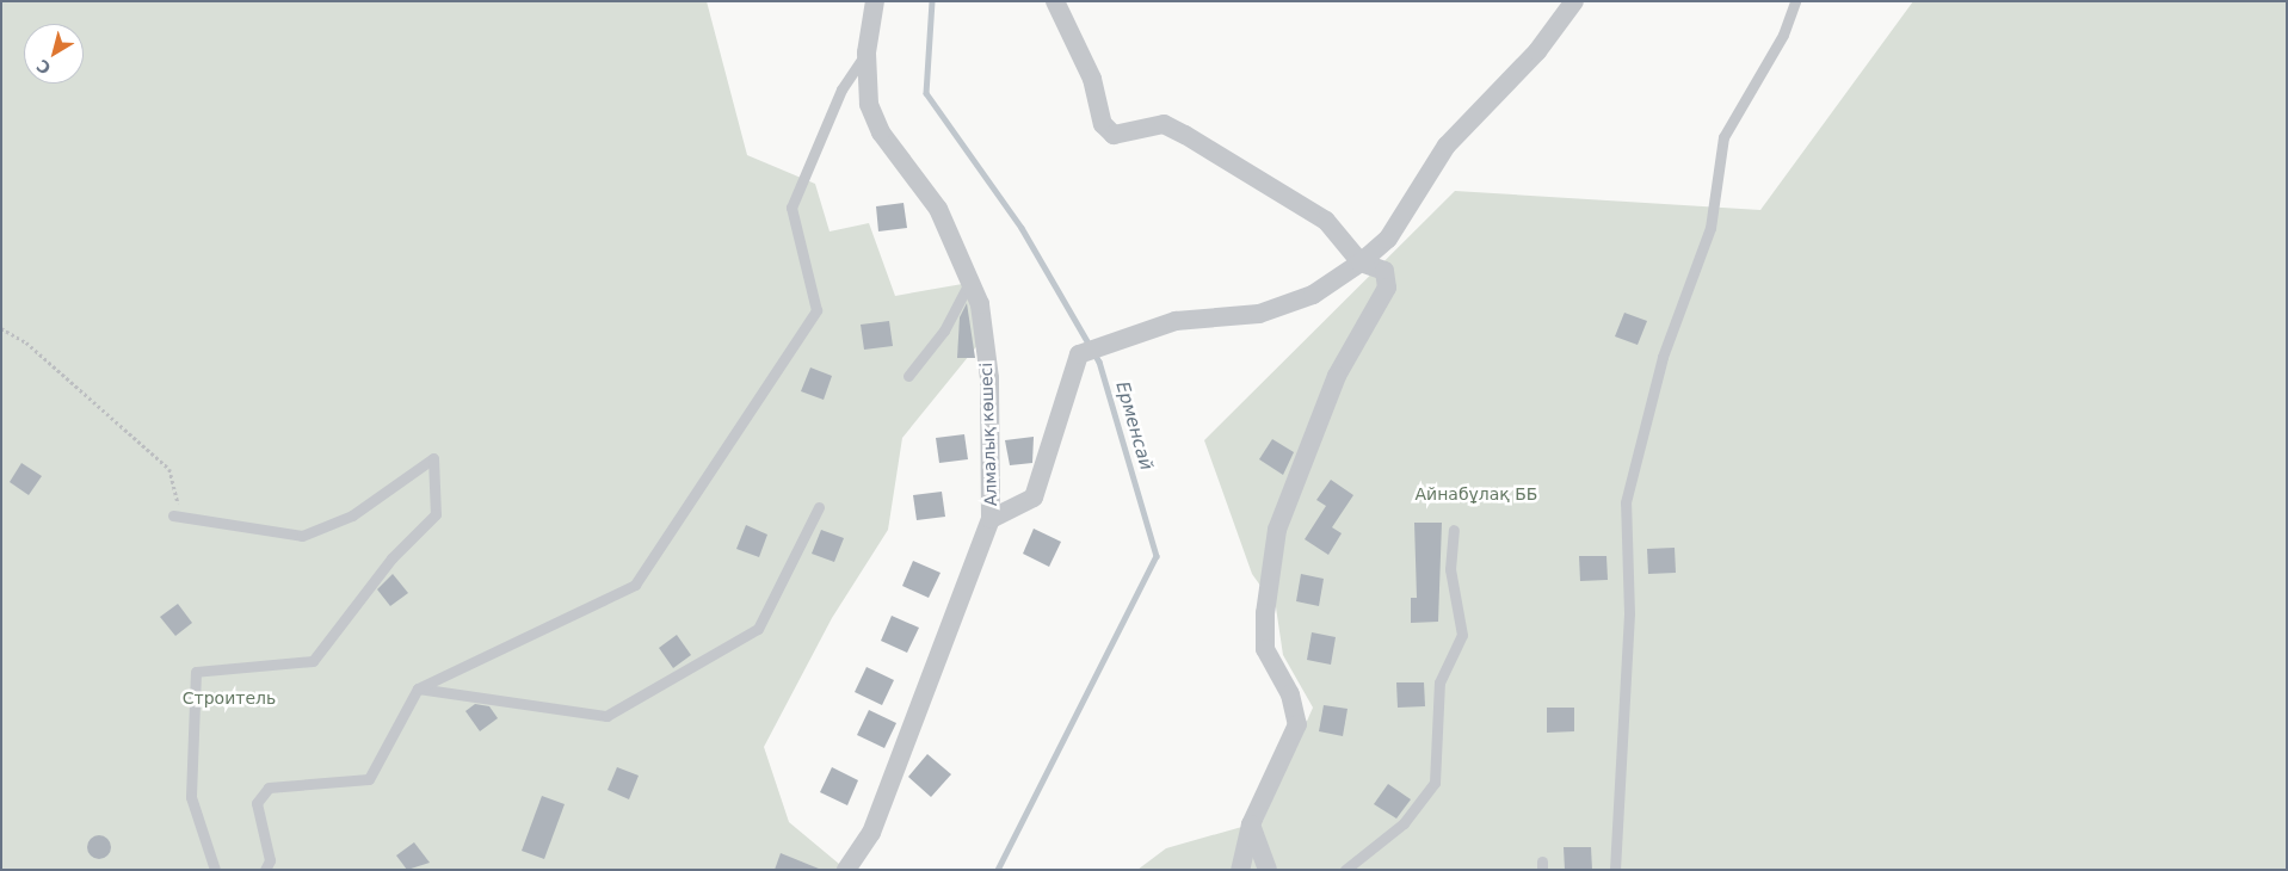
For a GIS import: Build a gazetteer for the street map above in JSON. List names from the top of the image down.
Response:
{
  "streets": {
    "street": ["Алмалық көшесі"]
  },
  "water": ["Ерменсай"],
  "parks": ["Айнабұлақ ББ", "Строитель"],
  "north": "bottom left"
}
